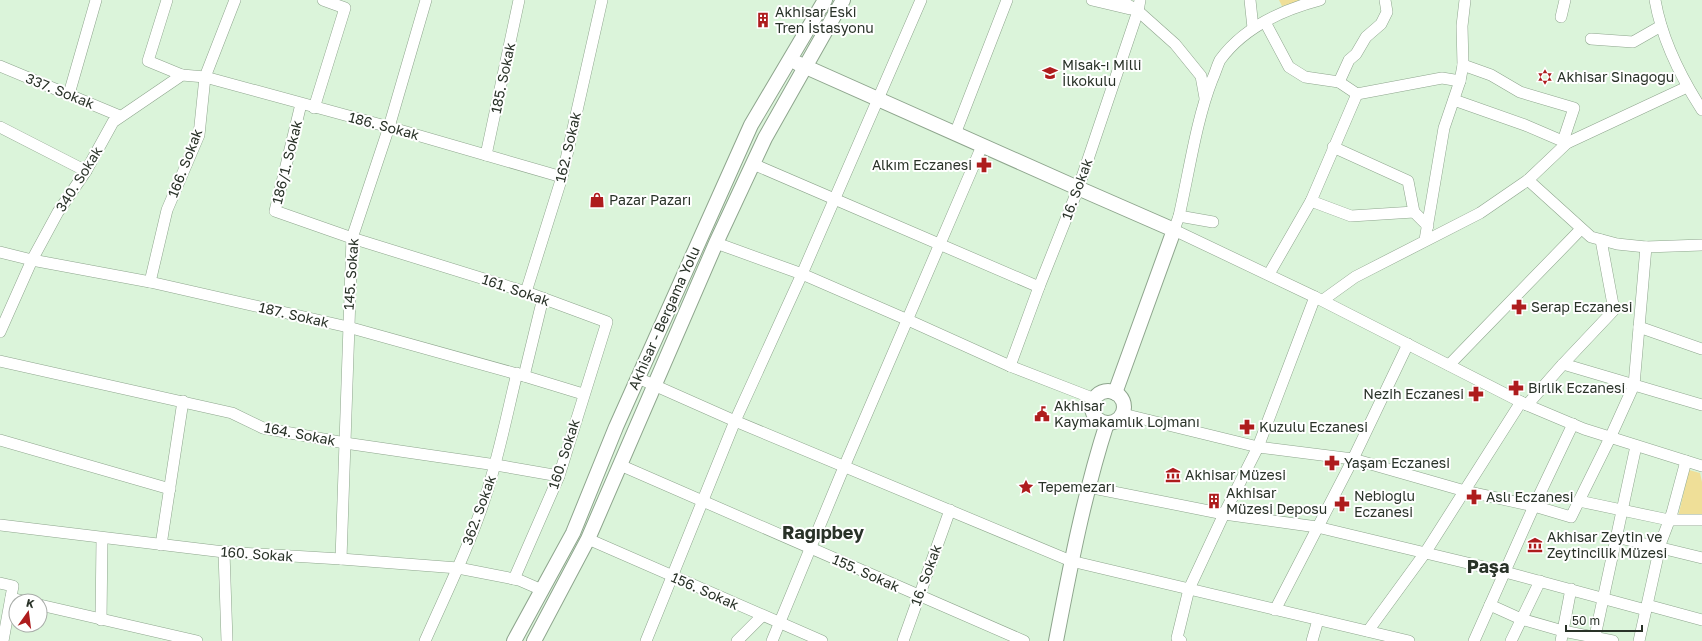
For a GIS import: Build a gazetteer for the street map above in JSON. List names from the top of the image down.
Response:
{
  "streets": {
    "main road": ["Akhisar - Bergama Yolu"],
    "street": [
      "185. Sokak",
      "337. Sokak",
      "186. Sokak",
      "162. Sokak",
      "186/1. Sokak",
      "166. Sokak",
      "340. Sokak",
      "16. Sokak",
      "145. Sokak",
      "161. Sokak",
      "187. Sokak",
      "164. Sokak",
      "160. Sokak",
      "362. Sokak",
      "155. Sokak",
      "156. Sokak"
    ]
  },
  "crossings": [
    ["185. Sokak", "186. Sokak"],
    ["337. Sokak", "340. Sokak"],
    ["186. Sokak", "162. Sokak"],
    ["186. Sokak", "186/1. Sokak"],
    ["186. Sokak", "166. Sokak"],
    ["186. Sokak", "145. Sokak"],
    ["162. Sokak", "161. Sokak"],
    ["186/1. Sokak", "145. Sokak"],
    ["186/1. Sokak", "161. Sokak"],
    ["166. Sokak", "187. Sokak"],
    ["340. Sokak", "187. Sokak"],
    ["16. Sokak", "155. Sokak"],
    ["145. Sokak", "161. Sokak"],
    ["145. Sokak", "187. Sokak"],
    ["145. Sokak", "164. Sokak"],
    ["145. Sokak", "160. Sokak"],
    ["161. Sokak", "187. Sokak"],
    ["161. Sokak", "160. Sokak"],
    ["161. Sokak", "362. Sokak"],
    ["187. Sokak", "160. Sokak"],
    ["187. Sokak", "362. Sokak"],
    ["Akhisar - Bergama Yolu", "160. Sokak"],
    ["Akhisar - Bergama Yolu", "155. Sokak"],
    ["Akhisar - Bergama Yolu", "156. Sokak"],
    ["164. Sokak", "160. Sokak"],
    ["164. Sokak", "362. Sokak"],
    ["160. Sokak", "362. Sokak"]
  ],
  "districts": ["Ragıpbey", "Paşa"],
  "places": {
    "building": ["Akhisar Eski Tren İstasyonu", "Akhisar Müzesi Deposu"],
    "school or university": ["Misak-ı Milli İlkokulu"],
    "synagogue": ["Akhisar Sinagogu"],
    "pharmacy": [
      "Alkım Eczanesi",
      "Serap Eczanesi",
      "Birlik Eczanesi",
      "Nezih Eczanesi",
      "Kuzulu Eczanesi",
      "Yaşam Eczanesi",
      "Aslı Eczanesi",
      "Nebioğlu Eczanesi"
    ],
    "shop": ["Pazar Pazarı"],
    "public building": ["Akhisar Kaymakamlık Lojmanı"],
    "museum": ["Akhisar Müzesi", "Akhisar Zeytin ve Zeytincilik Müzesi"],
    "place": ["Tepemezarı"]
  },
  "scale_bar": "50 m",
  "north": "top"
}
